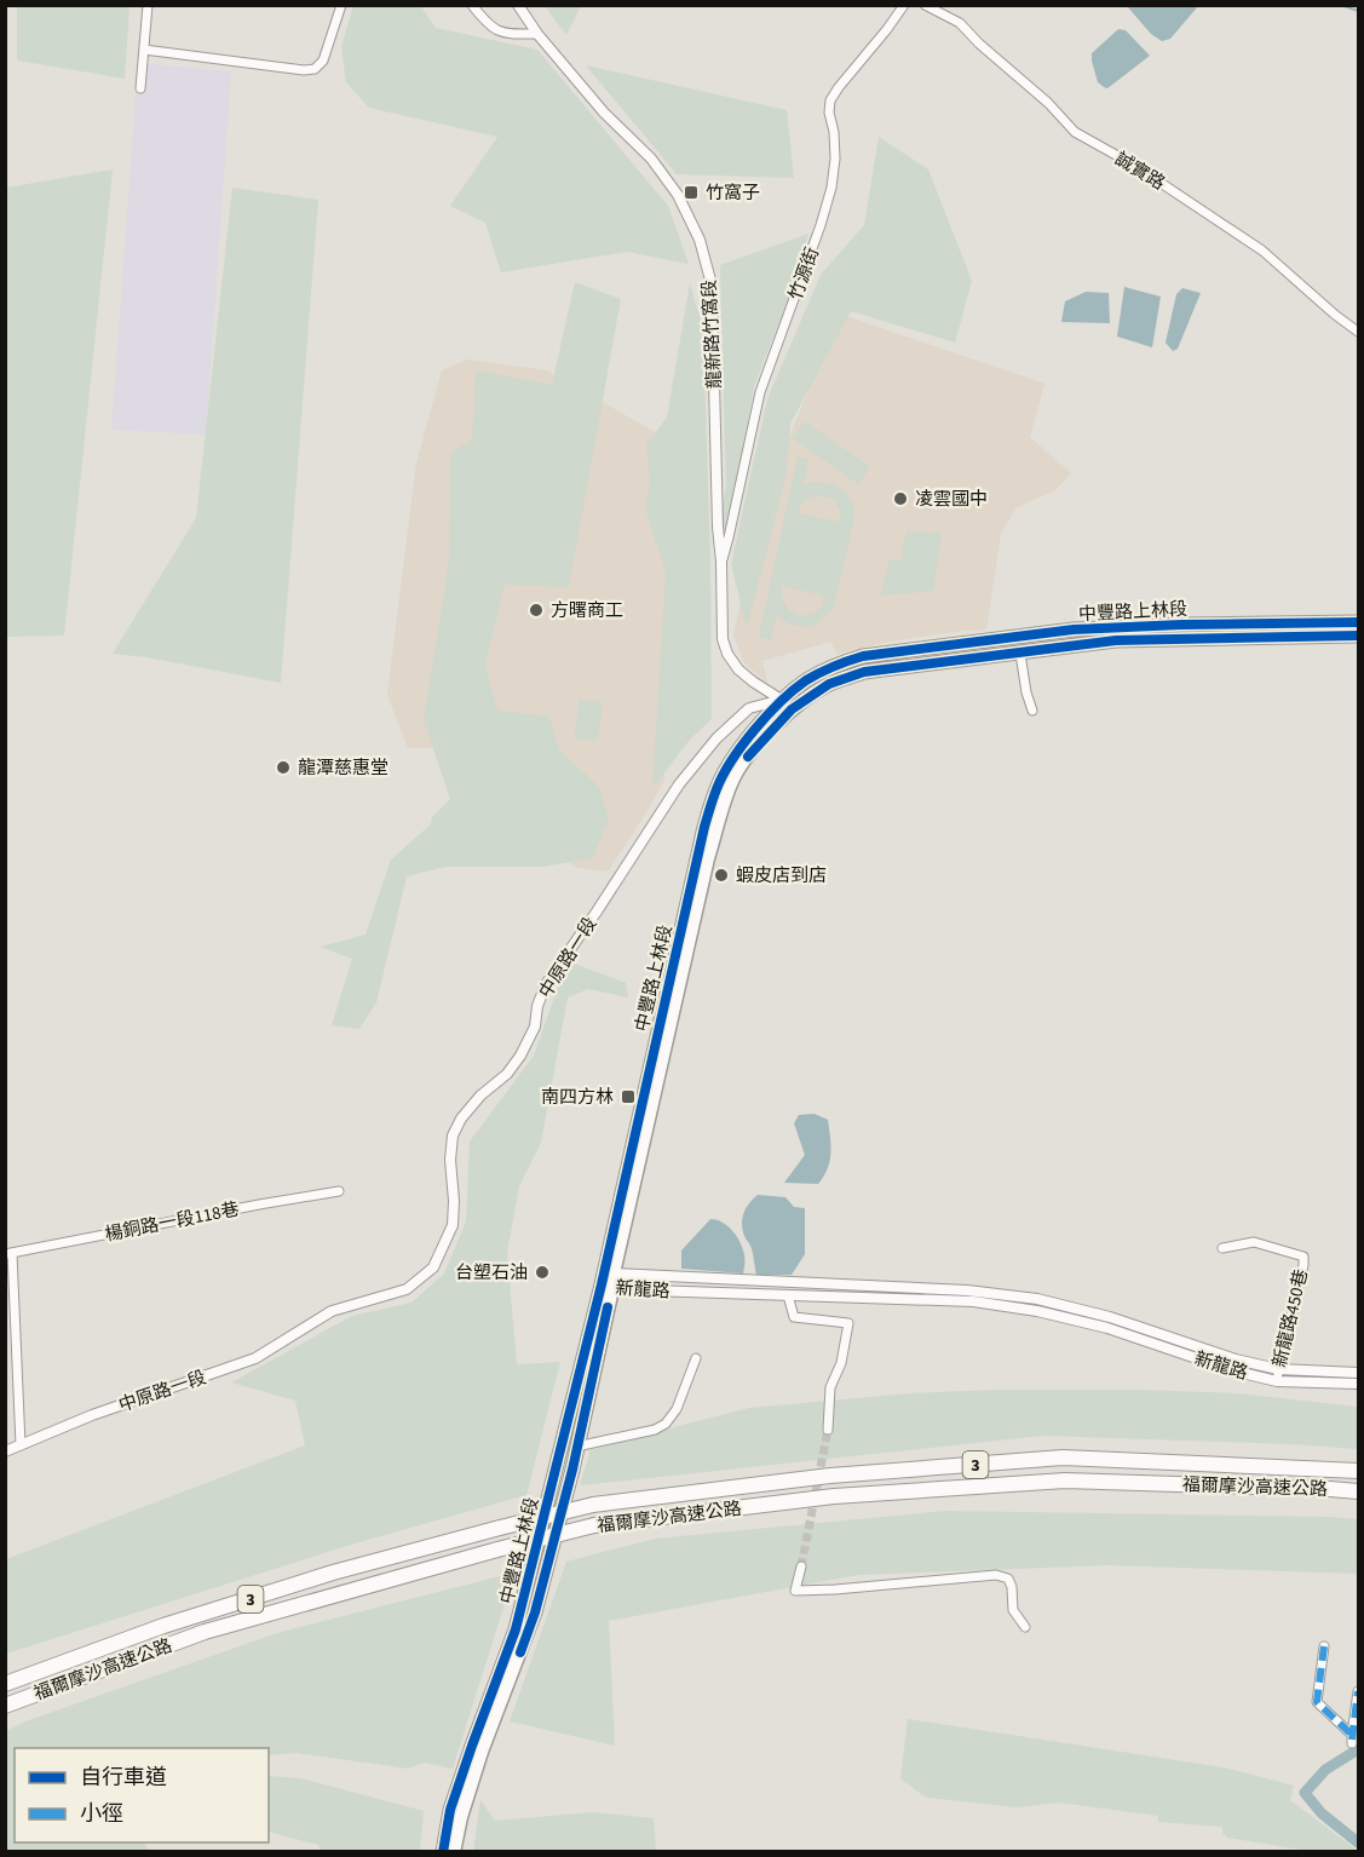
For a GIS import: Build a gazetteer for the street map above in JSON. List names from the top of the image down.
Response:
{
  "streets": {
    "highway": ["3", "福爾摩沙高速公路"],
    "main road": ["中豐路上林段"],
    "street": [
      "誠實路",
      "竹源街",
      "龍新路竹窩段",
      "中原路一段",
      "楊銅路一段118巷",
      "新龍路",
      "新龍路450巷"
    ]
  },
  "crossings": [
    ["竹源街", "龍新路竹窩段"],
    ["龍新路竹窩段", "中豐路上林段"],
    ["龍新路竹窩段", "中原路一段"],
    ["中豐路上林段", "中原路一段"],
    ["中豐路上林段", "新龍路"],
    ["新龍路", "新龍路450巷"]
  ],
  "places": {
    "transit": ["竹窩子", "南四方林"],
    "other": [
      "凌雲國中",
      "方曙商工",
      "龍潭慈惠堂",
      "蝦皮店到店",
      "台塑石油"
    ]
  },
  "legend": ["自行車道", "小徑"]
}
